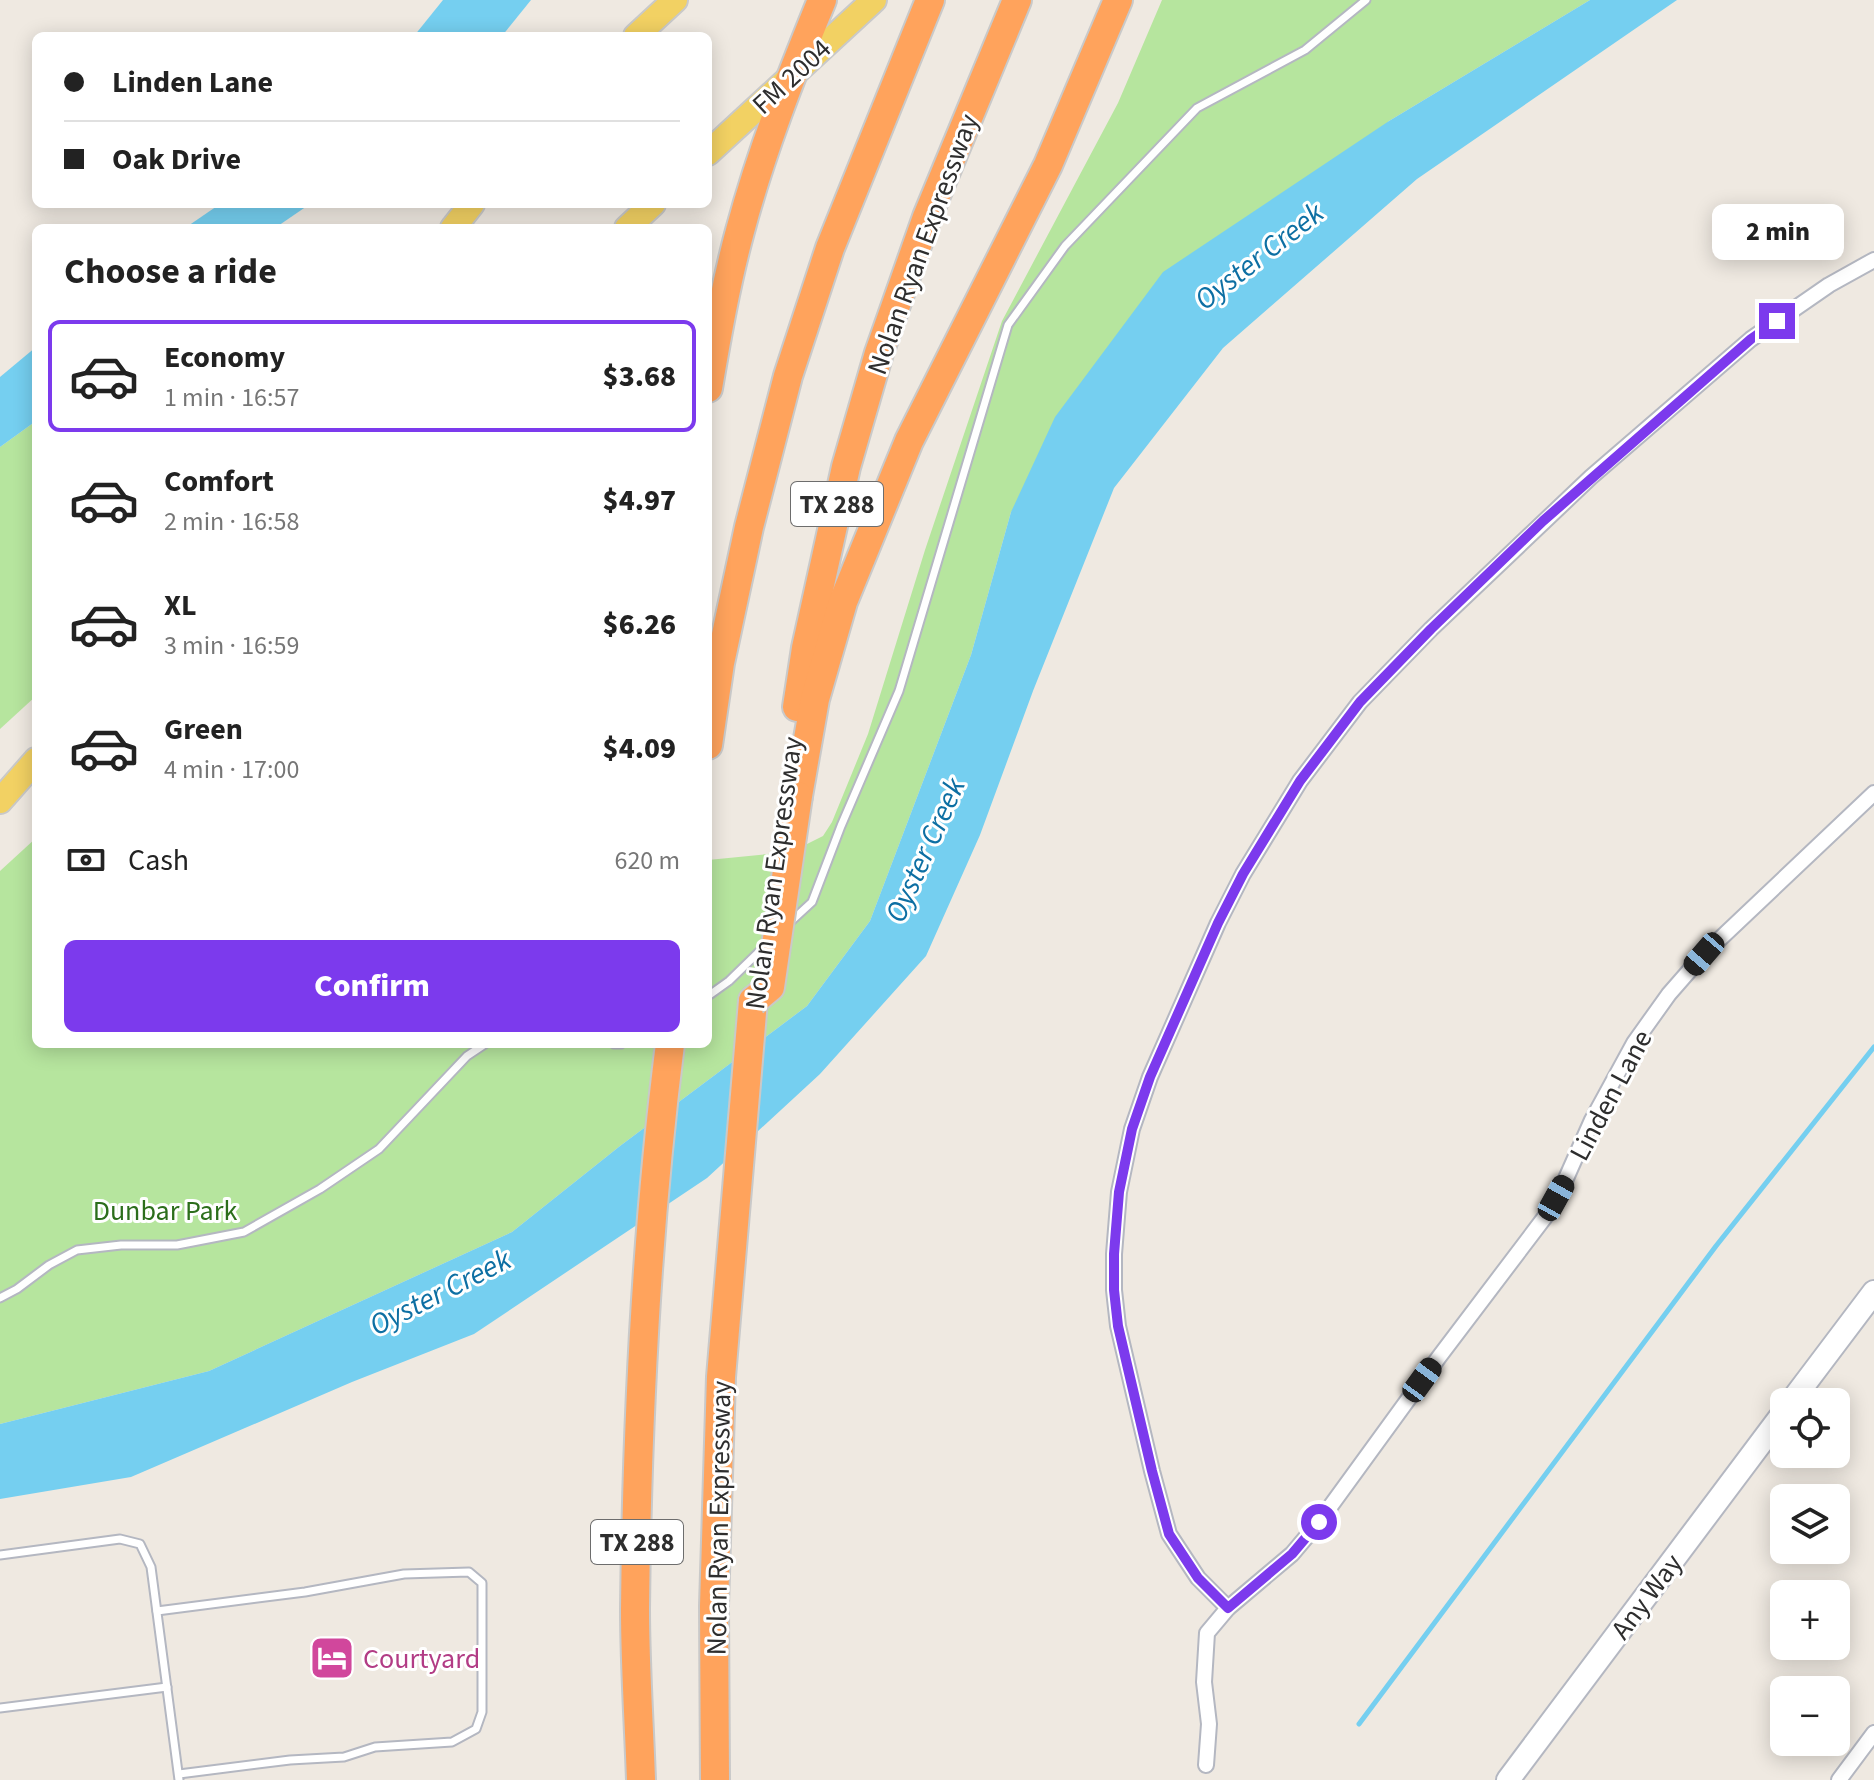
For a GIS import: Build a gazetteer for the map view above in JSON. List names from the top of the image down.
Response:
{
  "streets": {
    "highway": ["Nolan Ryan Expressway", "TX 288"],
    "main road": ["FM 2004"],
    "street": ["Linden Lane", "Any Way"]
  },
  "water": ["Oyster Creek"],
  "parks": ["Dunbar Park"],
  "places": {
    "hotel": ["Courtyard"]
  },
  "page": {
    "banner": ["Linden Lane", "Oak Drive"],
    "bubble": "2 min",
    "heading": "Choose a ride",
    "list": [
      {
        "name": "Economy",
        "note": "1 min · 16:57",
        "value": "$3.68"
      },
      {
        "name": "Comfort",
        "note": "2 min · 16:58",
        "value": "$4.97"
      },
      {
        "name": "XL",
        "note": "3 min · 16:59",
        "value": "$6.26"
      },
      {
        "name": "Green",
        "note": "4 min · 17:00",
        "value": "$4.09"
      }
    ],
    "pay": ["Cash", "620 m"],
    "buttons": "Confirm",
    "map_buttons": ["+", "−"]
  }
}
